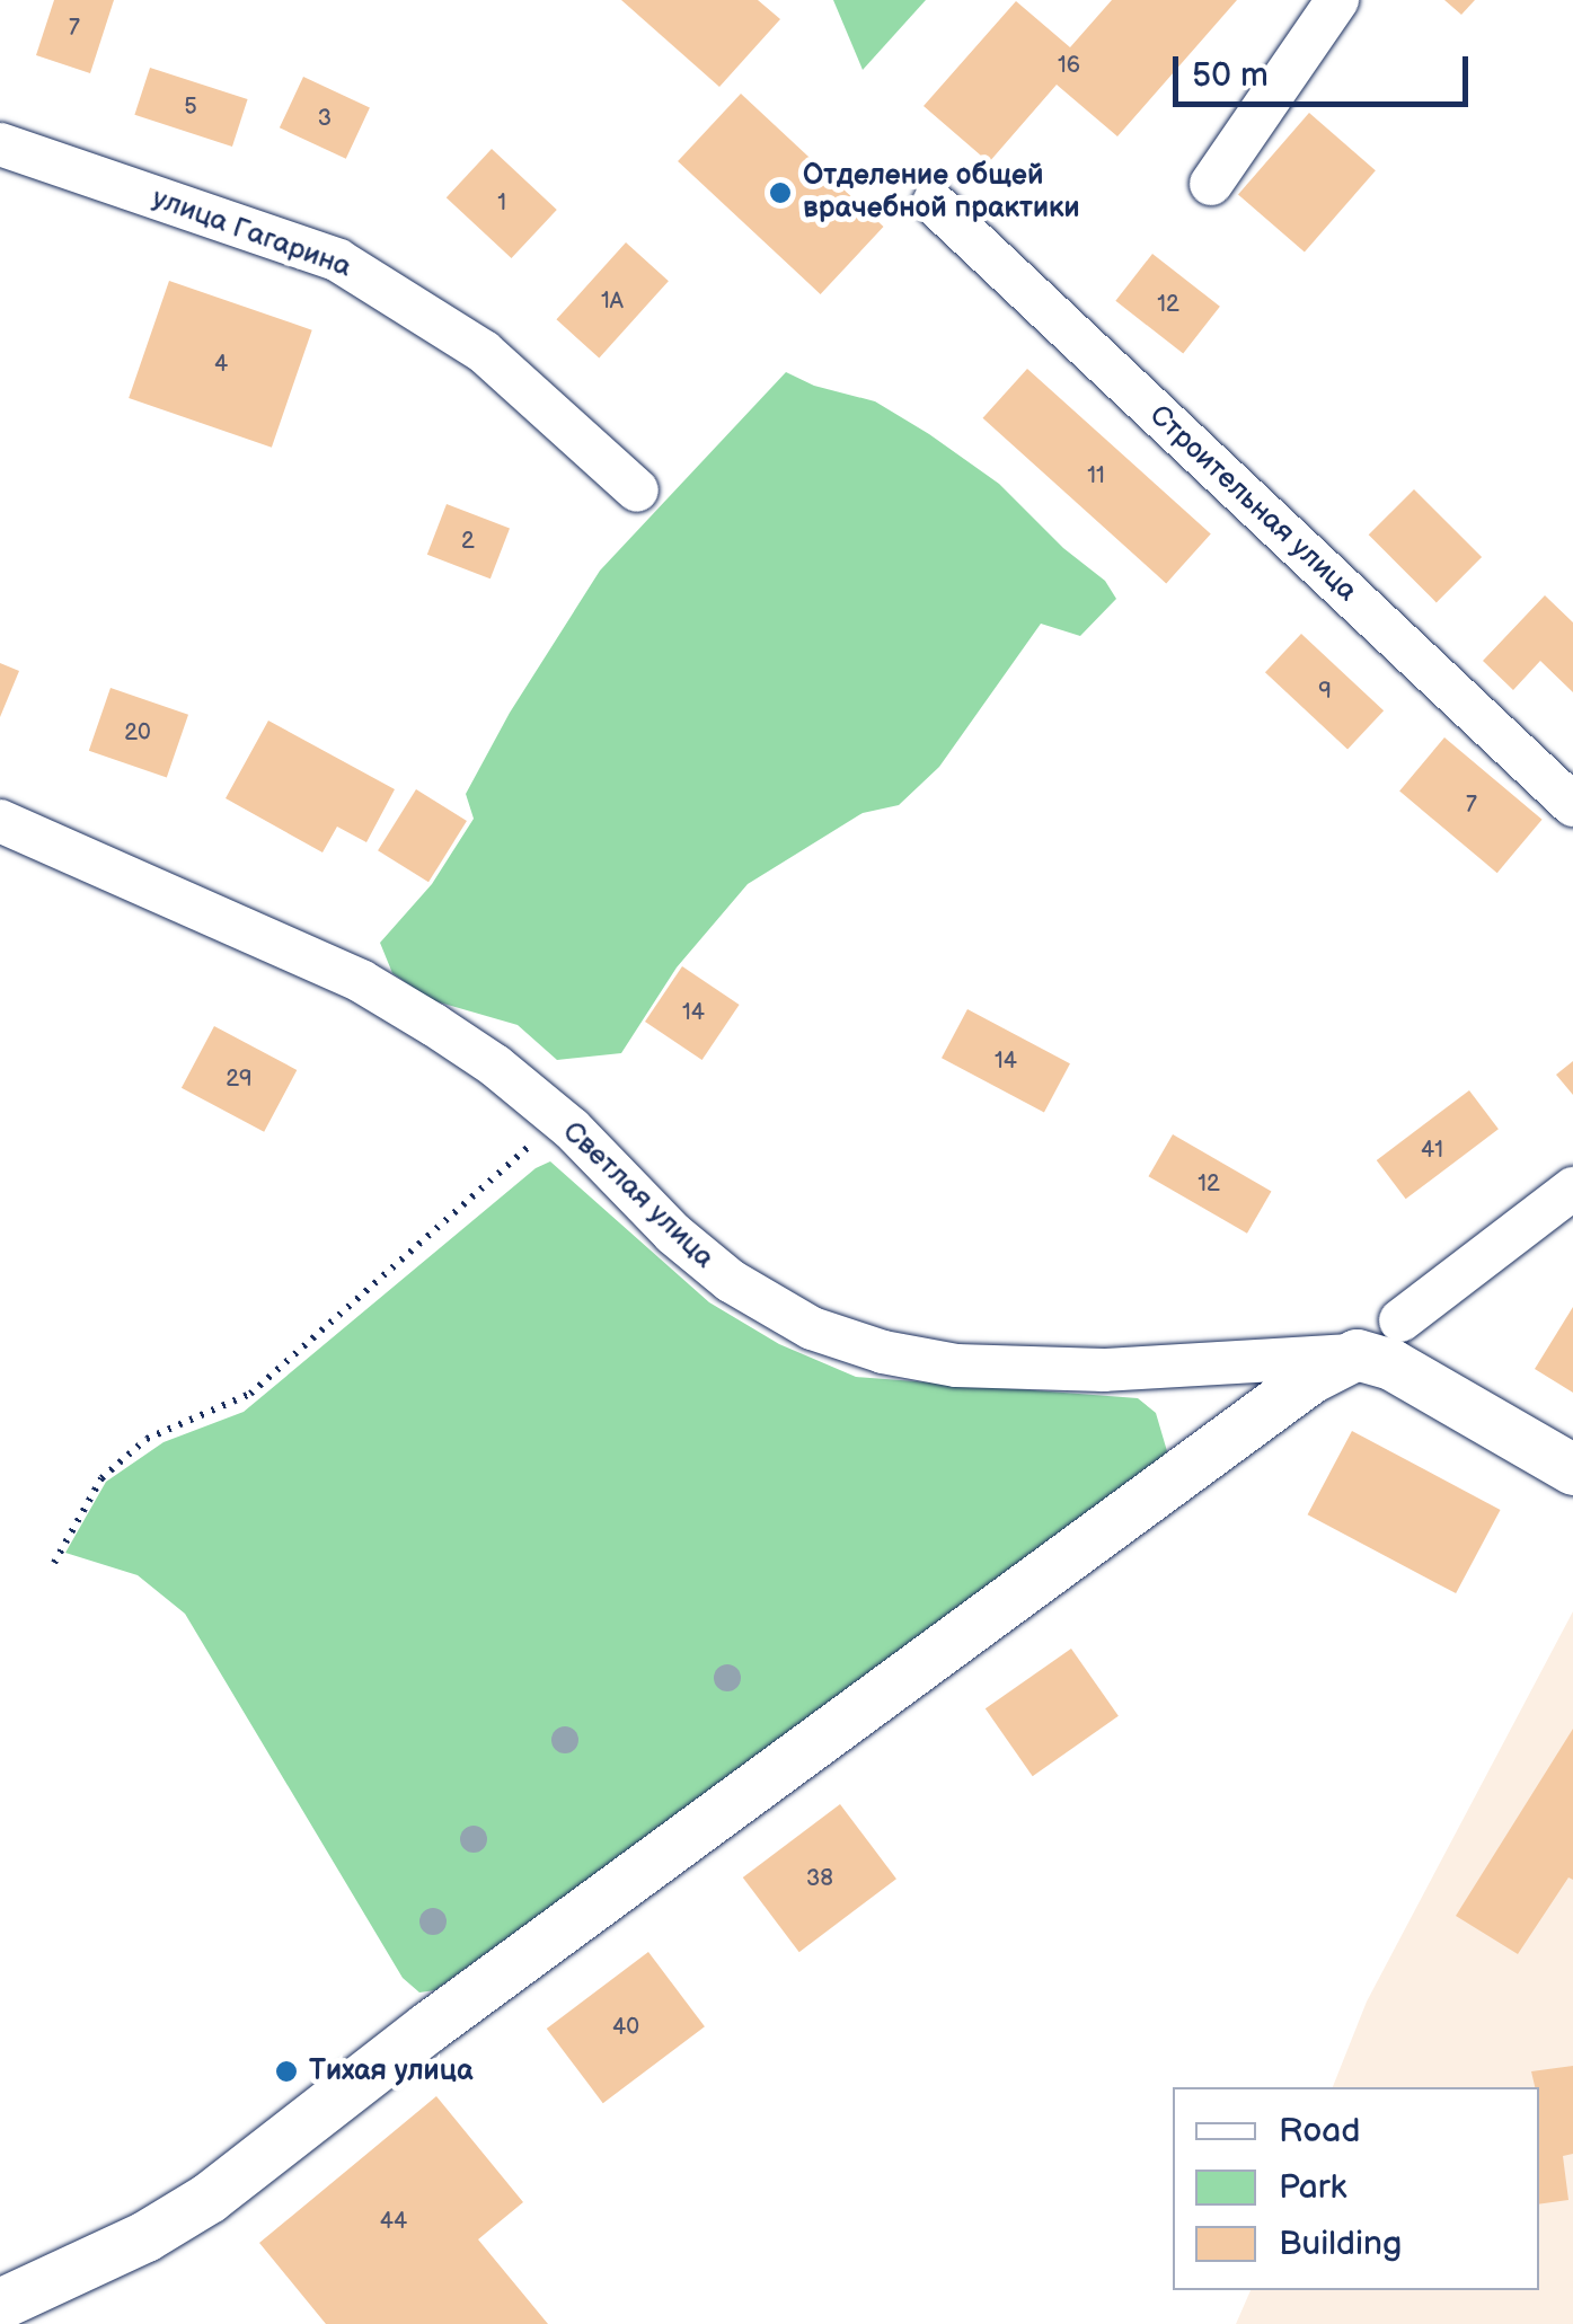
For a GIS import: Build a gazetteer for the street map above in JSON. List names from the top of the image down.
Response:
{
  "streets": {
    "street": ["улица Гагарина", "Строительная улица", "Светлая улица"]
  },
  "places": ["Отделение общей врачебной практики", "Тихая улица"],
  "house_numbers": [
    "7",
    "16",
    "5",
    "3",
    "1",
    "1А",
    "12",
    "4",
    "11",
    "2",
    "9",
    "20",
    "7",
    "14",
    "14",
    "29",
    "41",
    "12",
    "38",
    "40",
    "44"
  ],
  "legend": ["Road", "Park", "Building"],
  "scale_bar": "50 m"
}
